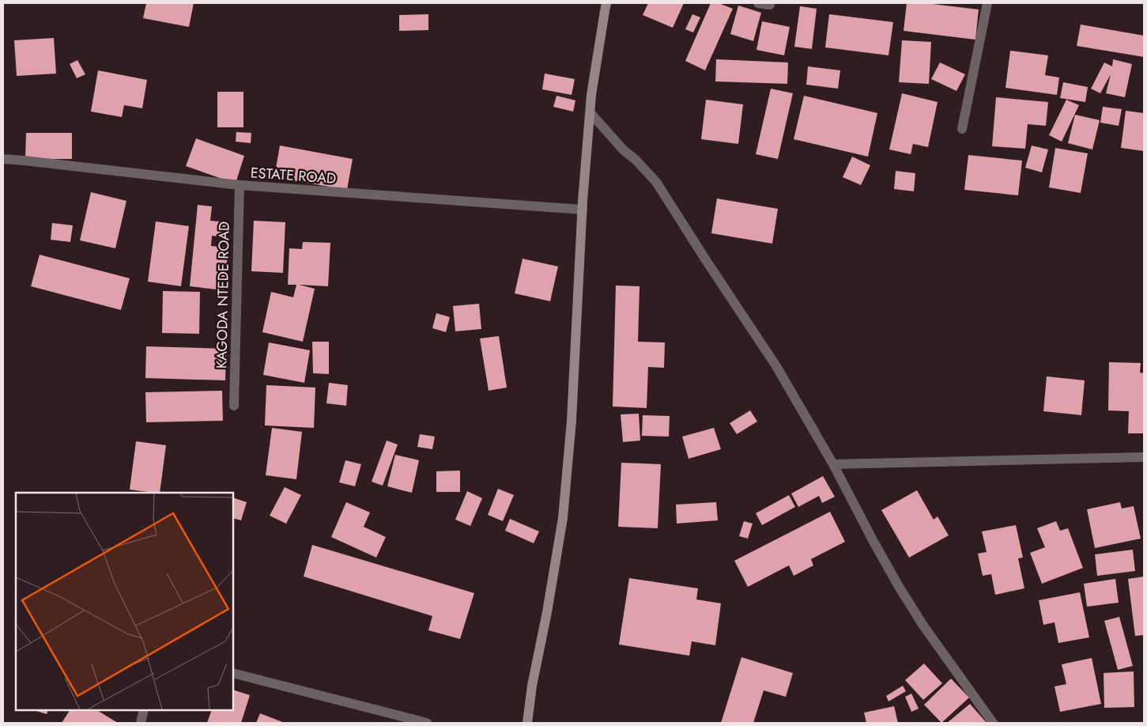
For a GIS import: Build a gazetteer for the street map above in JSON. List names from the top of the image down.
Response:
{
  "streets": {
    "street": ["ESTATE ROAD", "KAGODA NTEDE ROAD"]
  },
  "crossings": [
    ["ESTATE ROAD", "KAGODA NTEDE ROAD"]
  ]
}
